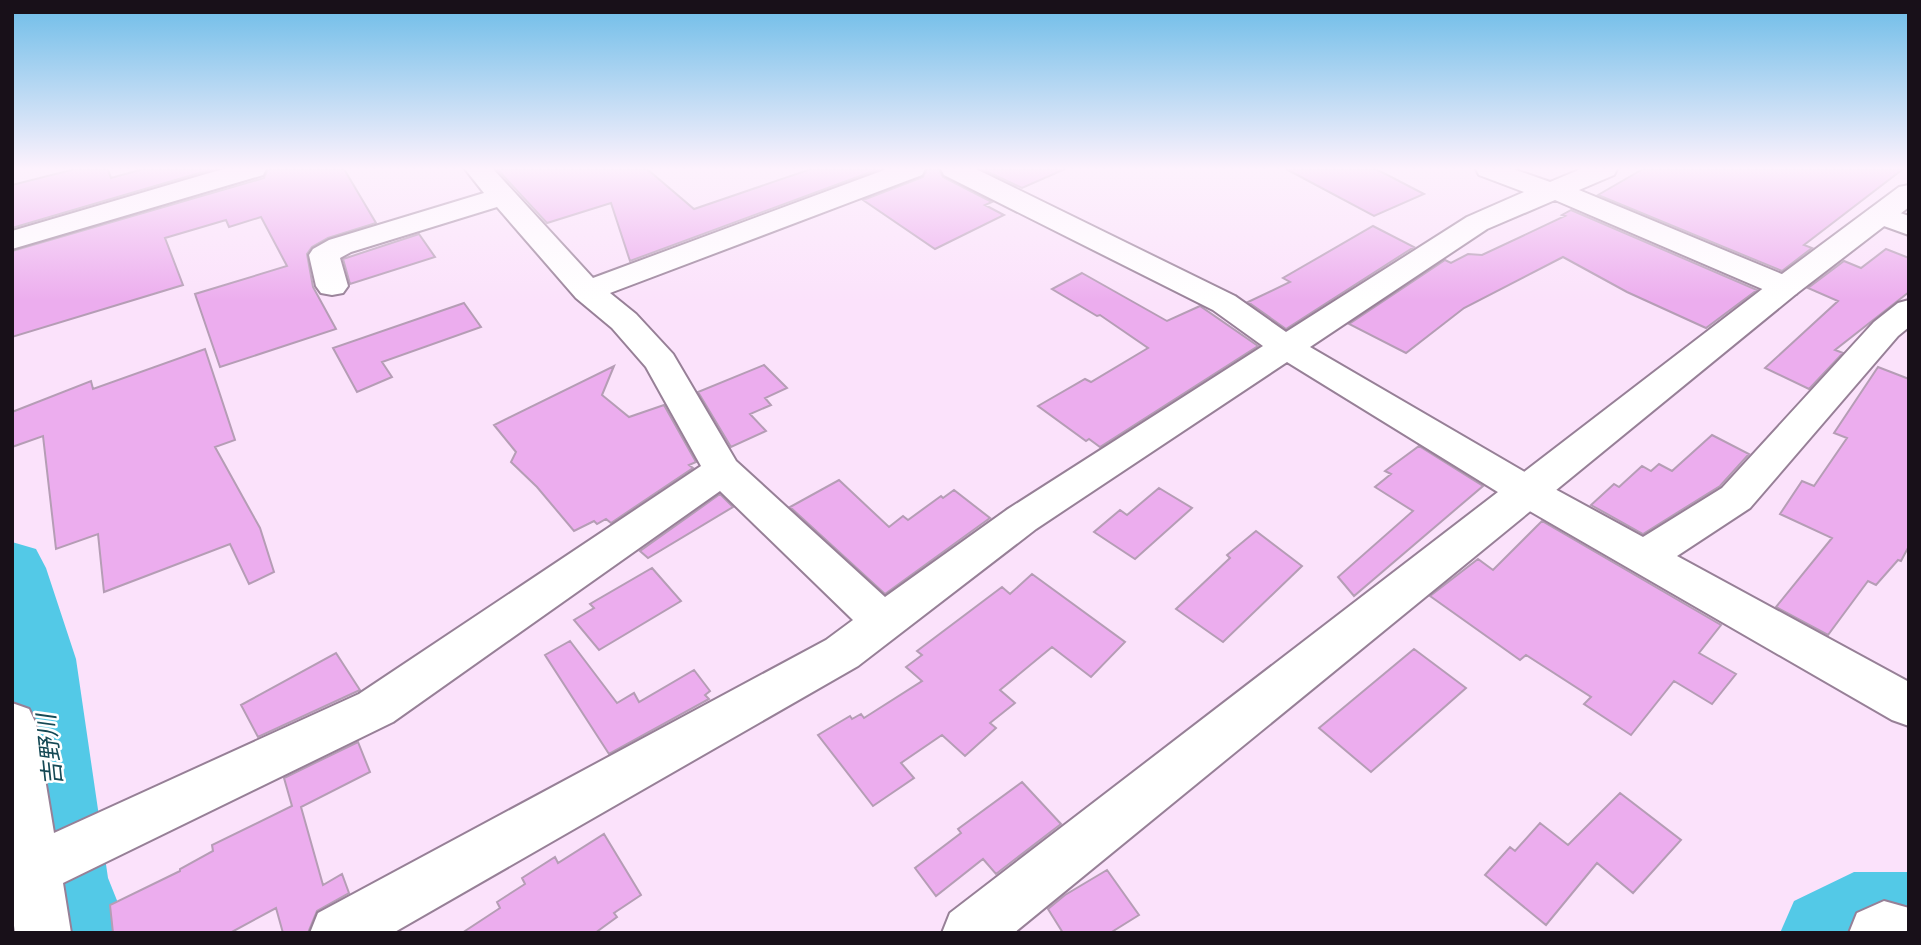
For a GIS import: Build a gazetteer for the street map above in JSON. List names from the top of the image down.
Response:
{
  "water": ["吉野川"]
}
